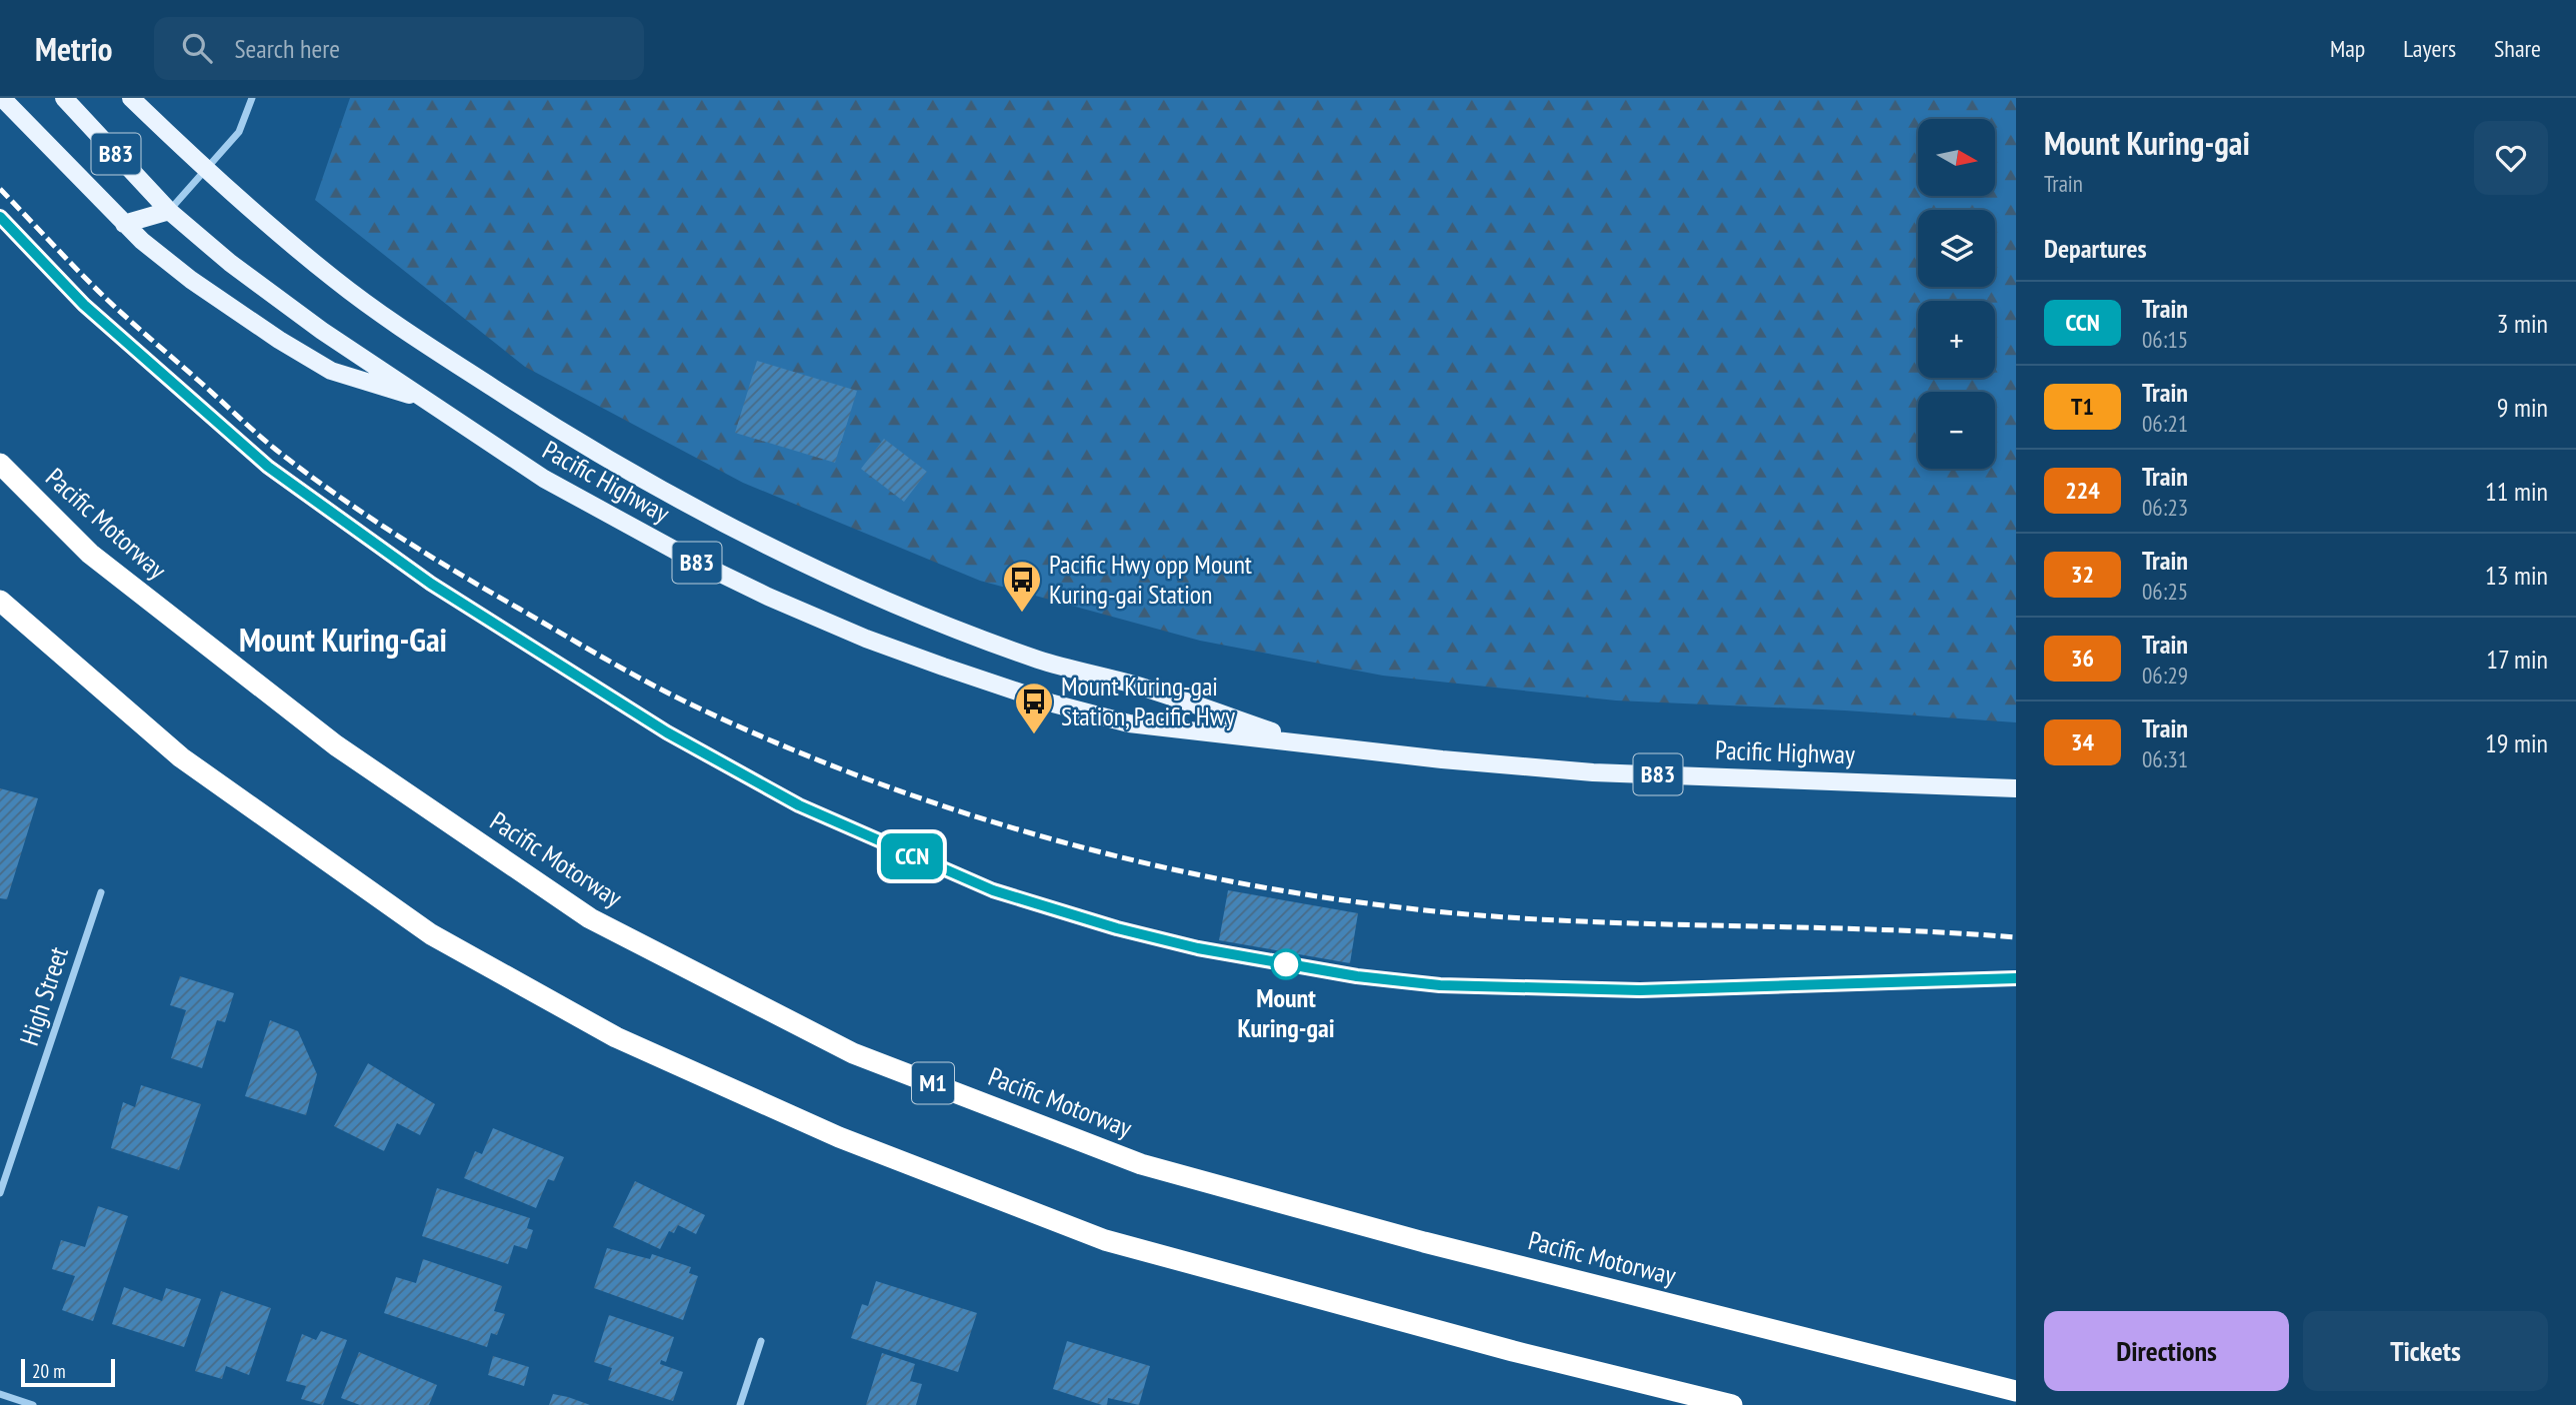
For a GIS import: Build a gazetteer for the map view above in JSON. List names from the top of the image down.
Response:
{
  "streets": {
    "highway": ["Pacific Motorway", "M1"],
    "main road": ["B83", "Pacific Highway"],
    "street": ["High Street"]
  },
  "districts": ["Mount Kuring-Gai"],
  "places": {
    "bus stop": ["Pacific Hwy opp Mount Kuring-gai Station", "Mount Kuring-gai Station, Pacific Hwy"],
    "other": ["Mount Kuring-gai"]
  },
  "scale_bar": "20 m",
  "north": "right",
  "page": {
    "header": "Metrio",
    "search": "Search here",
    "nav": ["Map", "Layers", "Share"],
    "on_map": "CCN",
    "heading": [
      ["Mount Kuring-gai", "Train"],
      "Departures"
    ],
    "map_buttons": ["+", "−"],
    "list": [
      {
        "mark": "CCN",
        "name": "Train",
        "note": "06:15",
        "value": "3 min"
      },
      {
        "mark": "T1",
        "name": "Train",
        "note": "06:21",
        "value": "9 min"
      },
      {
        "mark": "224",
        "name": "Train",
        "note": "06:23",
        "value": "11 min"
      },
      {
        "mark": "32",
        "name": "Train",
        "note": "06:25",
        "value": "13 min"
      },
      {
        "mark": "36",
        "name": "Train",
        "note": "06:29",
        "value": "17 min"
      },
      {
        "mark": "34",
        "name": "Train",
        "note": "06:31",
        "value": "19 min"
      }
    ],
    "buttons": ["Directions", "Tickets"],
    "scale": "20 m"
  }
}
